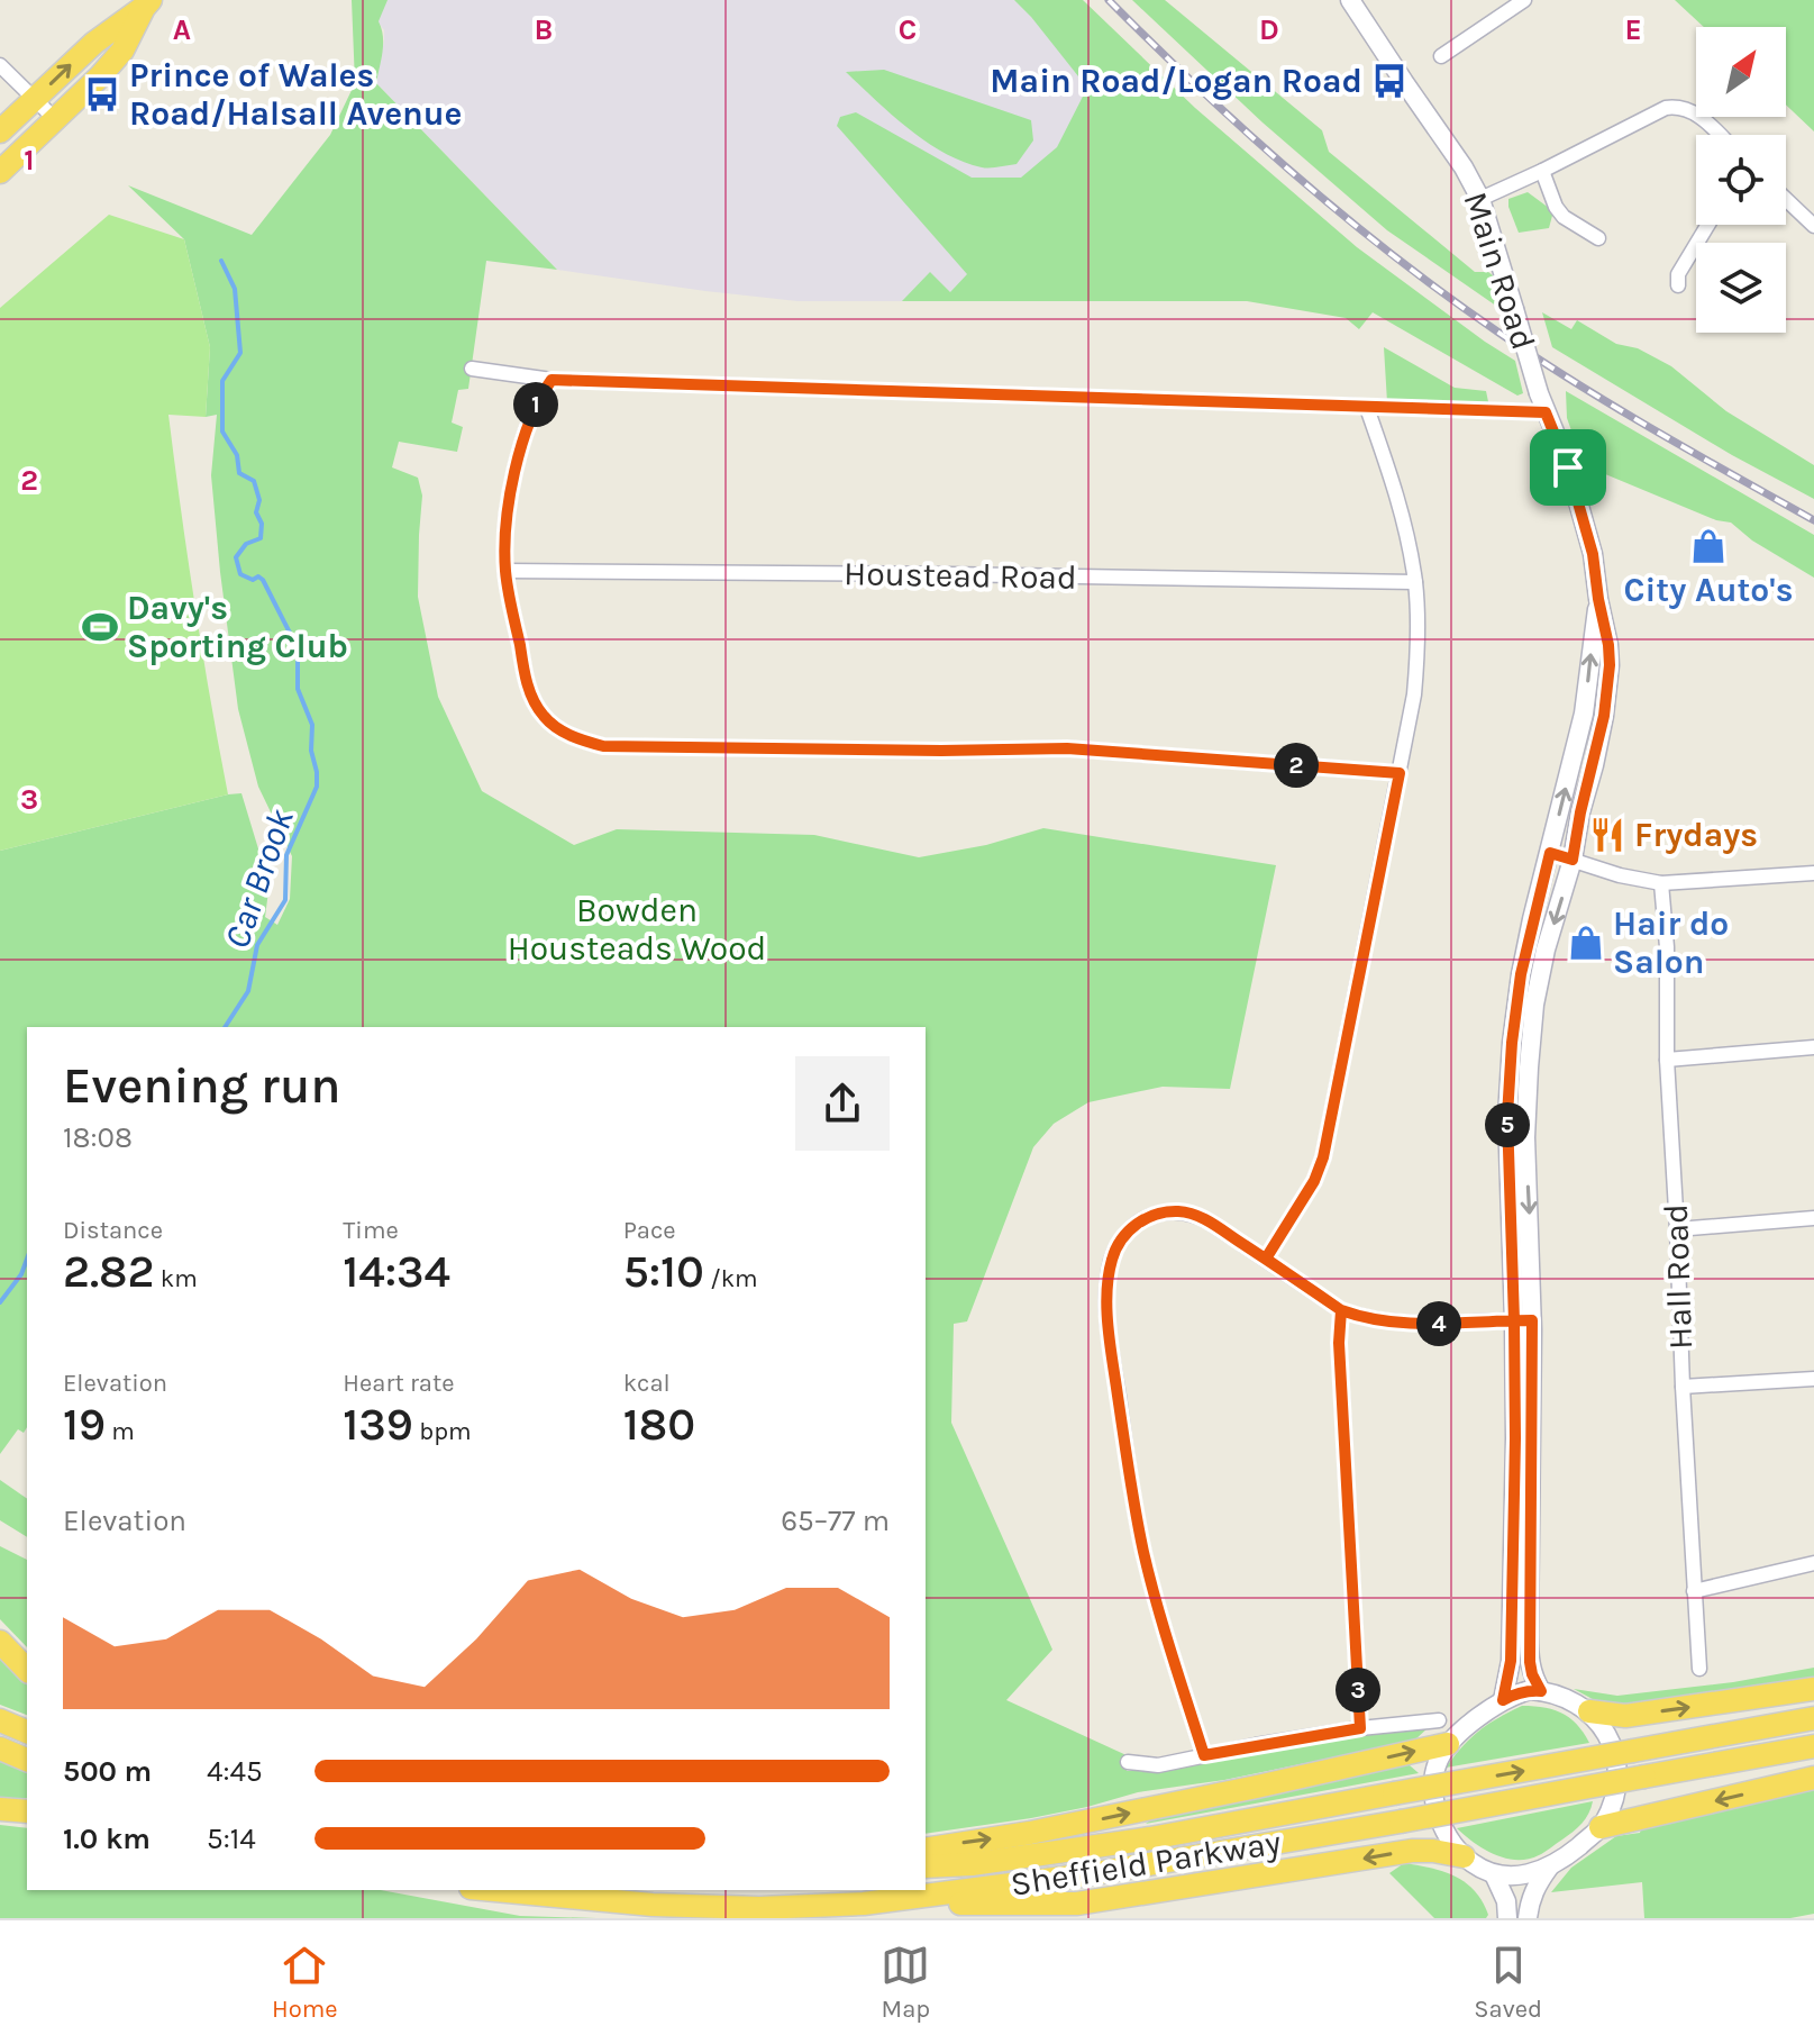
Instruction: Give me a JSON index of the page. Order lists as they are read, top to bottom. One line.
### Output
{"streets":{"highway":["Sheffield Parkway"],"main road":["Main Road"],"street":["Houstead Road","Hall Road"]},"water":["Car Brook"],"parks":["Bowden Housteads Wood"],"places":{"bus stop":["Main Road/Logan Road","Prince of Wales Road/Halsall Avenue"],"shop":["City Auto's","Hair do Salon"],"sports":["Davy's Sporting Club"],"restaurant":["Frydays"]},"north":"top right","page":{"pins":["1","2","5","4","3"],"heading":["Evening run","18:08"],"stats":[["Distance","2.82 km"],["Time","14:34"],["Pace","5:10 /km"],["Elevation","19 m"],["Heart rate","139 bpm"],["kcal","180"]],"chart":["Elevation","65–77 m"],"list":[{"name":"500 m","note":"4:45"},{"name":"1.0 km","note":"5:14"}],"tabs":["Home","Map","Saved"]},"grid":{"columns":["A","B","C","D","E"],"rows":["1","2","3"]}}
